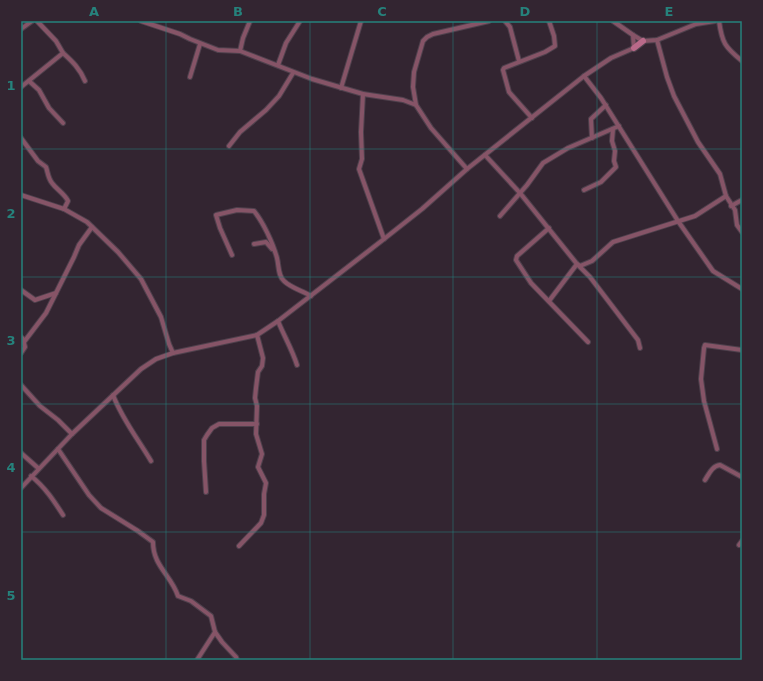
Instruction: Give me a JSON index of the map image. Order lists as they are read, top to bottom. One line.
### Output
{"grid":{"columns":["A","B","C","D","E"],"rows":["1","2","3","4","5"]}}
